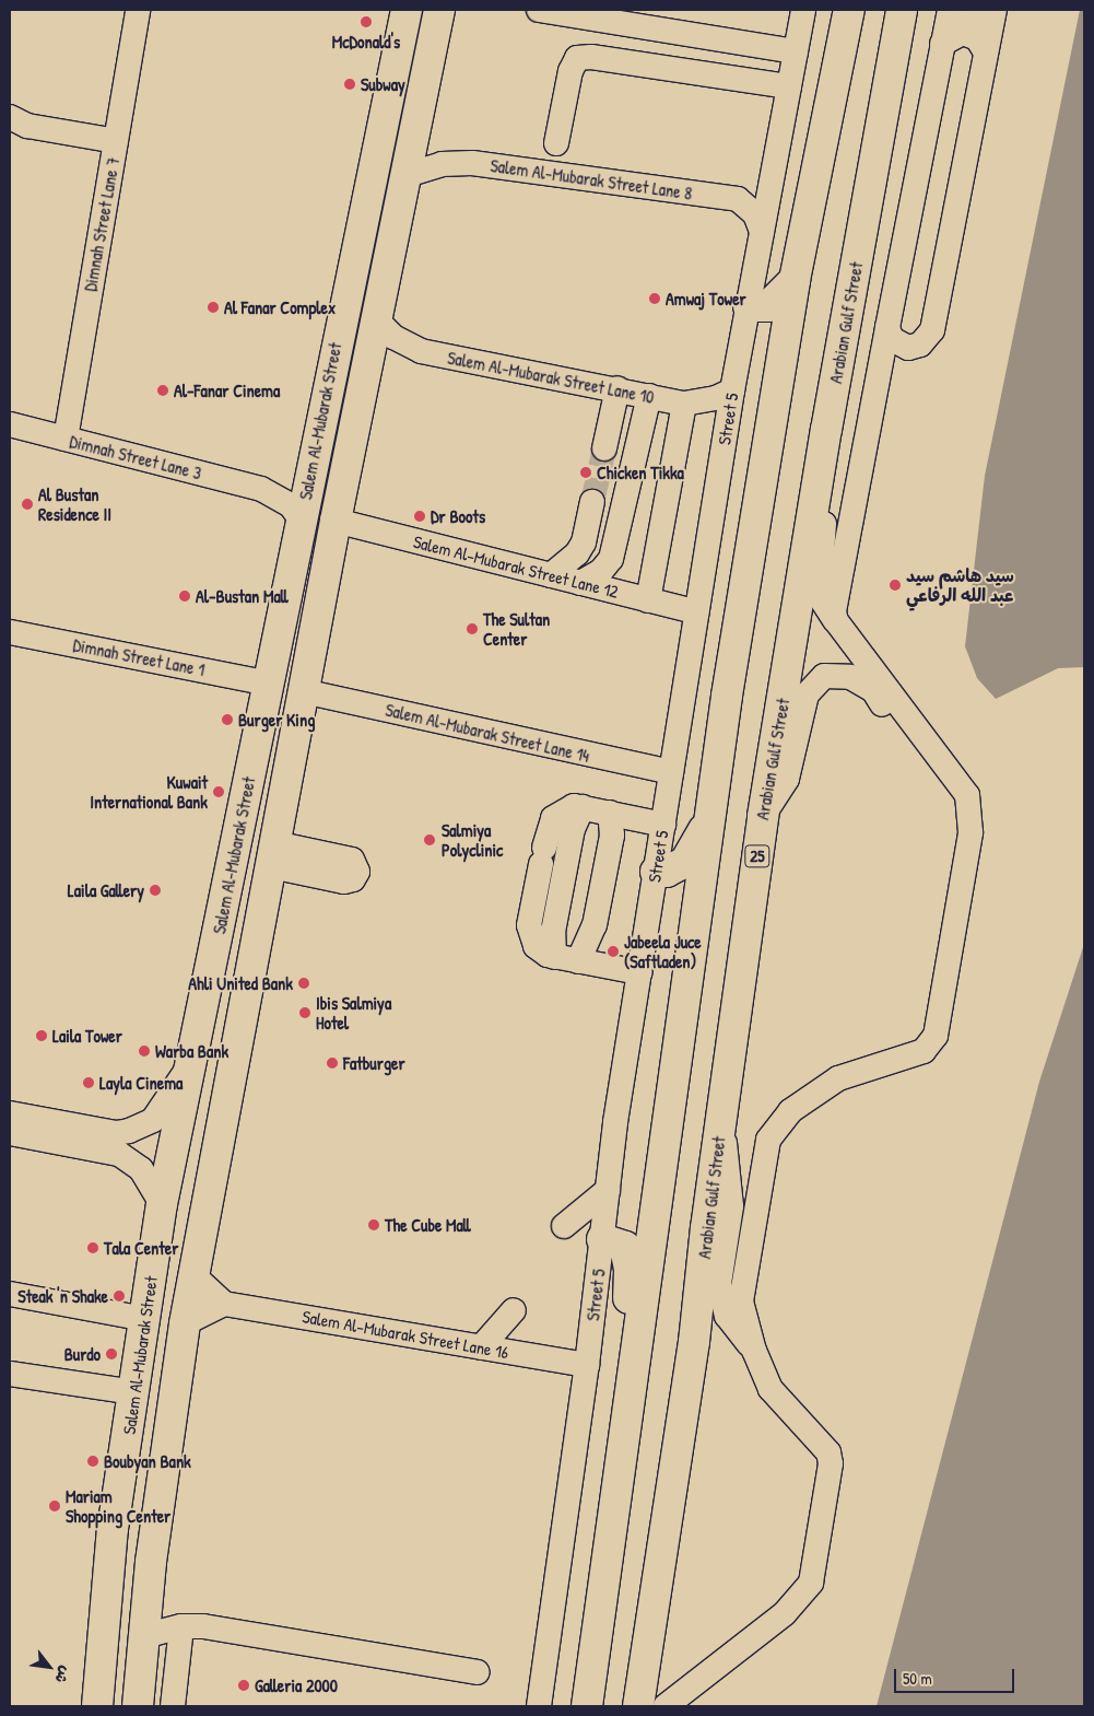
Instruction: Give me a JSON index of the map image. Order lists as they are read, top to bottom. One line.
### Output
{"streets":{"main road":["Arabian Gulf Street","Salem Al-Mubarak Street","25"],"street":["Salem Al-Mubarak Street Lane 8","Dimnah Street Lane 7","Salem Al-Mubarak Street Lane 10","Street 5","Dimnah Street Lane 3","Salem Al-Mubarak Street Lane 12","Dimnah Street Lane 1","Salem Al-Mubarak Street Lane 14","Salem Al-Mubarak Street Lane 16"]},"crossings":[["Salem Al-Mubarak Street Lane 8","Street 5"],["Salem Al-Mubarak Street Lane 8","Salem Al-Mubarak Street"],["Dimnah Street Lane 7","Dimnah Street Lane 3"],["Salem Al-Mubarak Street Lane 10","Street 5"],["Salem Al-Mubarak Street Lane 10","Salem Al-Mubarak Street"],["Street 5","Salem Al-Mubarak Street Lane 12"],["Street 5","Salem Al-Mubarak Street Lane 14"],["Street 5","Salem Al-Mubarak Street Lane 16"],["Salem Al-Mubarak Street","Dimnah Street Lane 3"],["Salem Al-Mubarak Street","Salem Al-Mubarak Street Lane 12"],["Salem Al-Mubarak Street","Dimnah Street Lane 1"],["Salem Al-Mubarak Street","Salem Al-Mubarak Street Lane 14"]],"places":["McDonald's","Subway","Amwaj Tower","Al Fanar Complex","Al-Fanar Cinema","Chicken Tikka","Al Bustan Residence II","Dr Boots","سيد هاشم سيد عبد الله الرفاعي","Al-Bustan Mall","The Sultan Center","Burger King","Kuwait International Bank","Salmiya Polyclinic","Laila Gallery","Jabeela Juce (Saftladen)","Ahli United Bank","Ibis Salmiya Hotel","Laila Tower","Warba Bank","Fatburger","Layla Cinema","The Cube Mall","Tala Center","Steak 'n Shake","Burdo","Boubyan Bank","Mariam Shopping Center","Galleria 2000"],"scale_bar":"50 m","north":"bottom right"}
